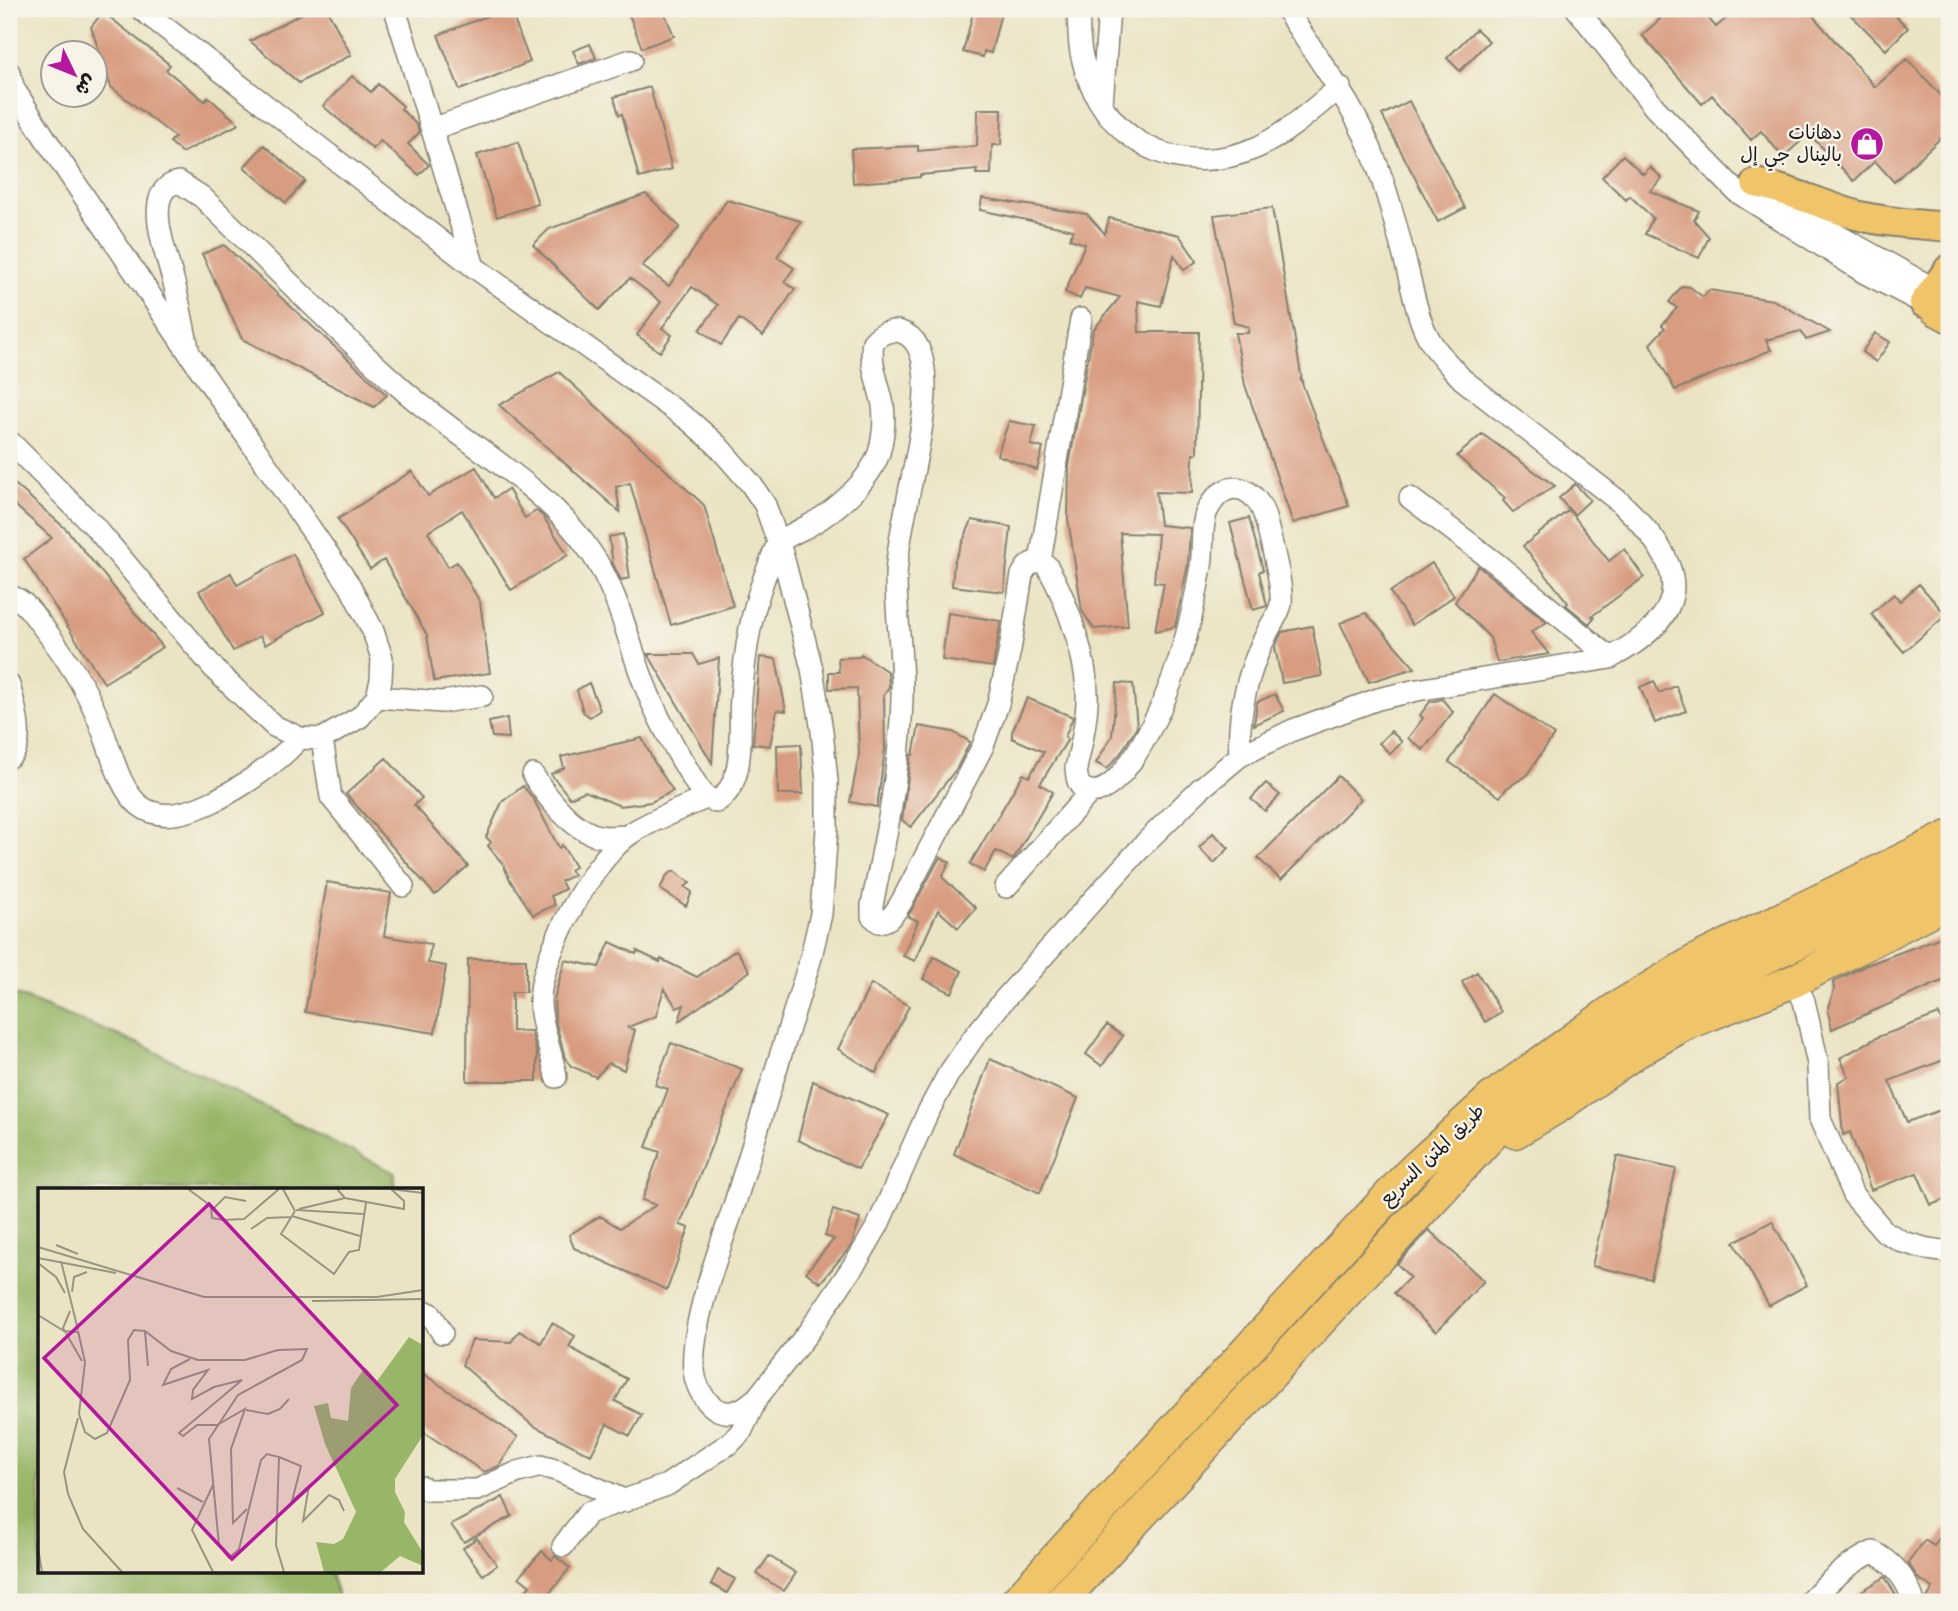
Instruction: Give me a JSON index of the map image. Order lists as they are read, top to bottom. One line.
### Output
{"streets":{"highway":["طريق المتن السريع"]},"places":{"shop":["دهانات بالينال جي إل"]},"north":"bottom right"}
